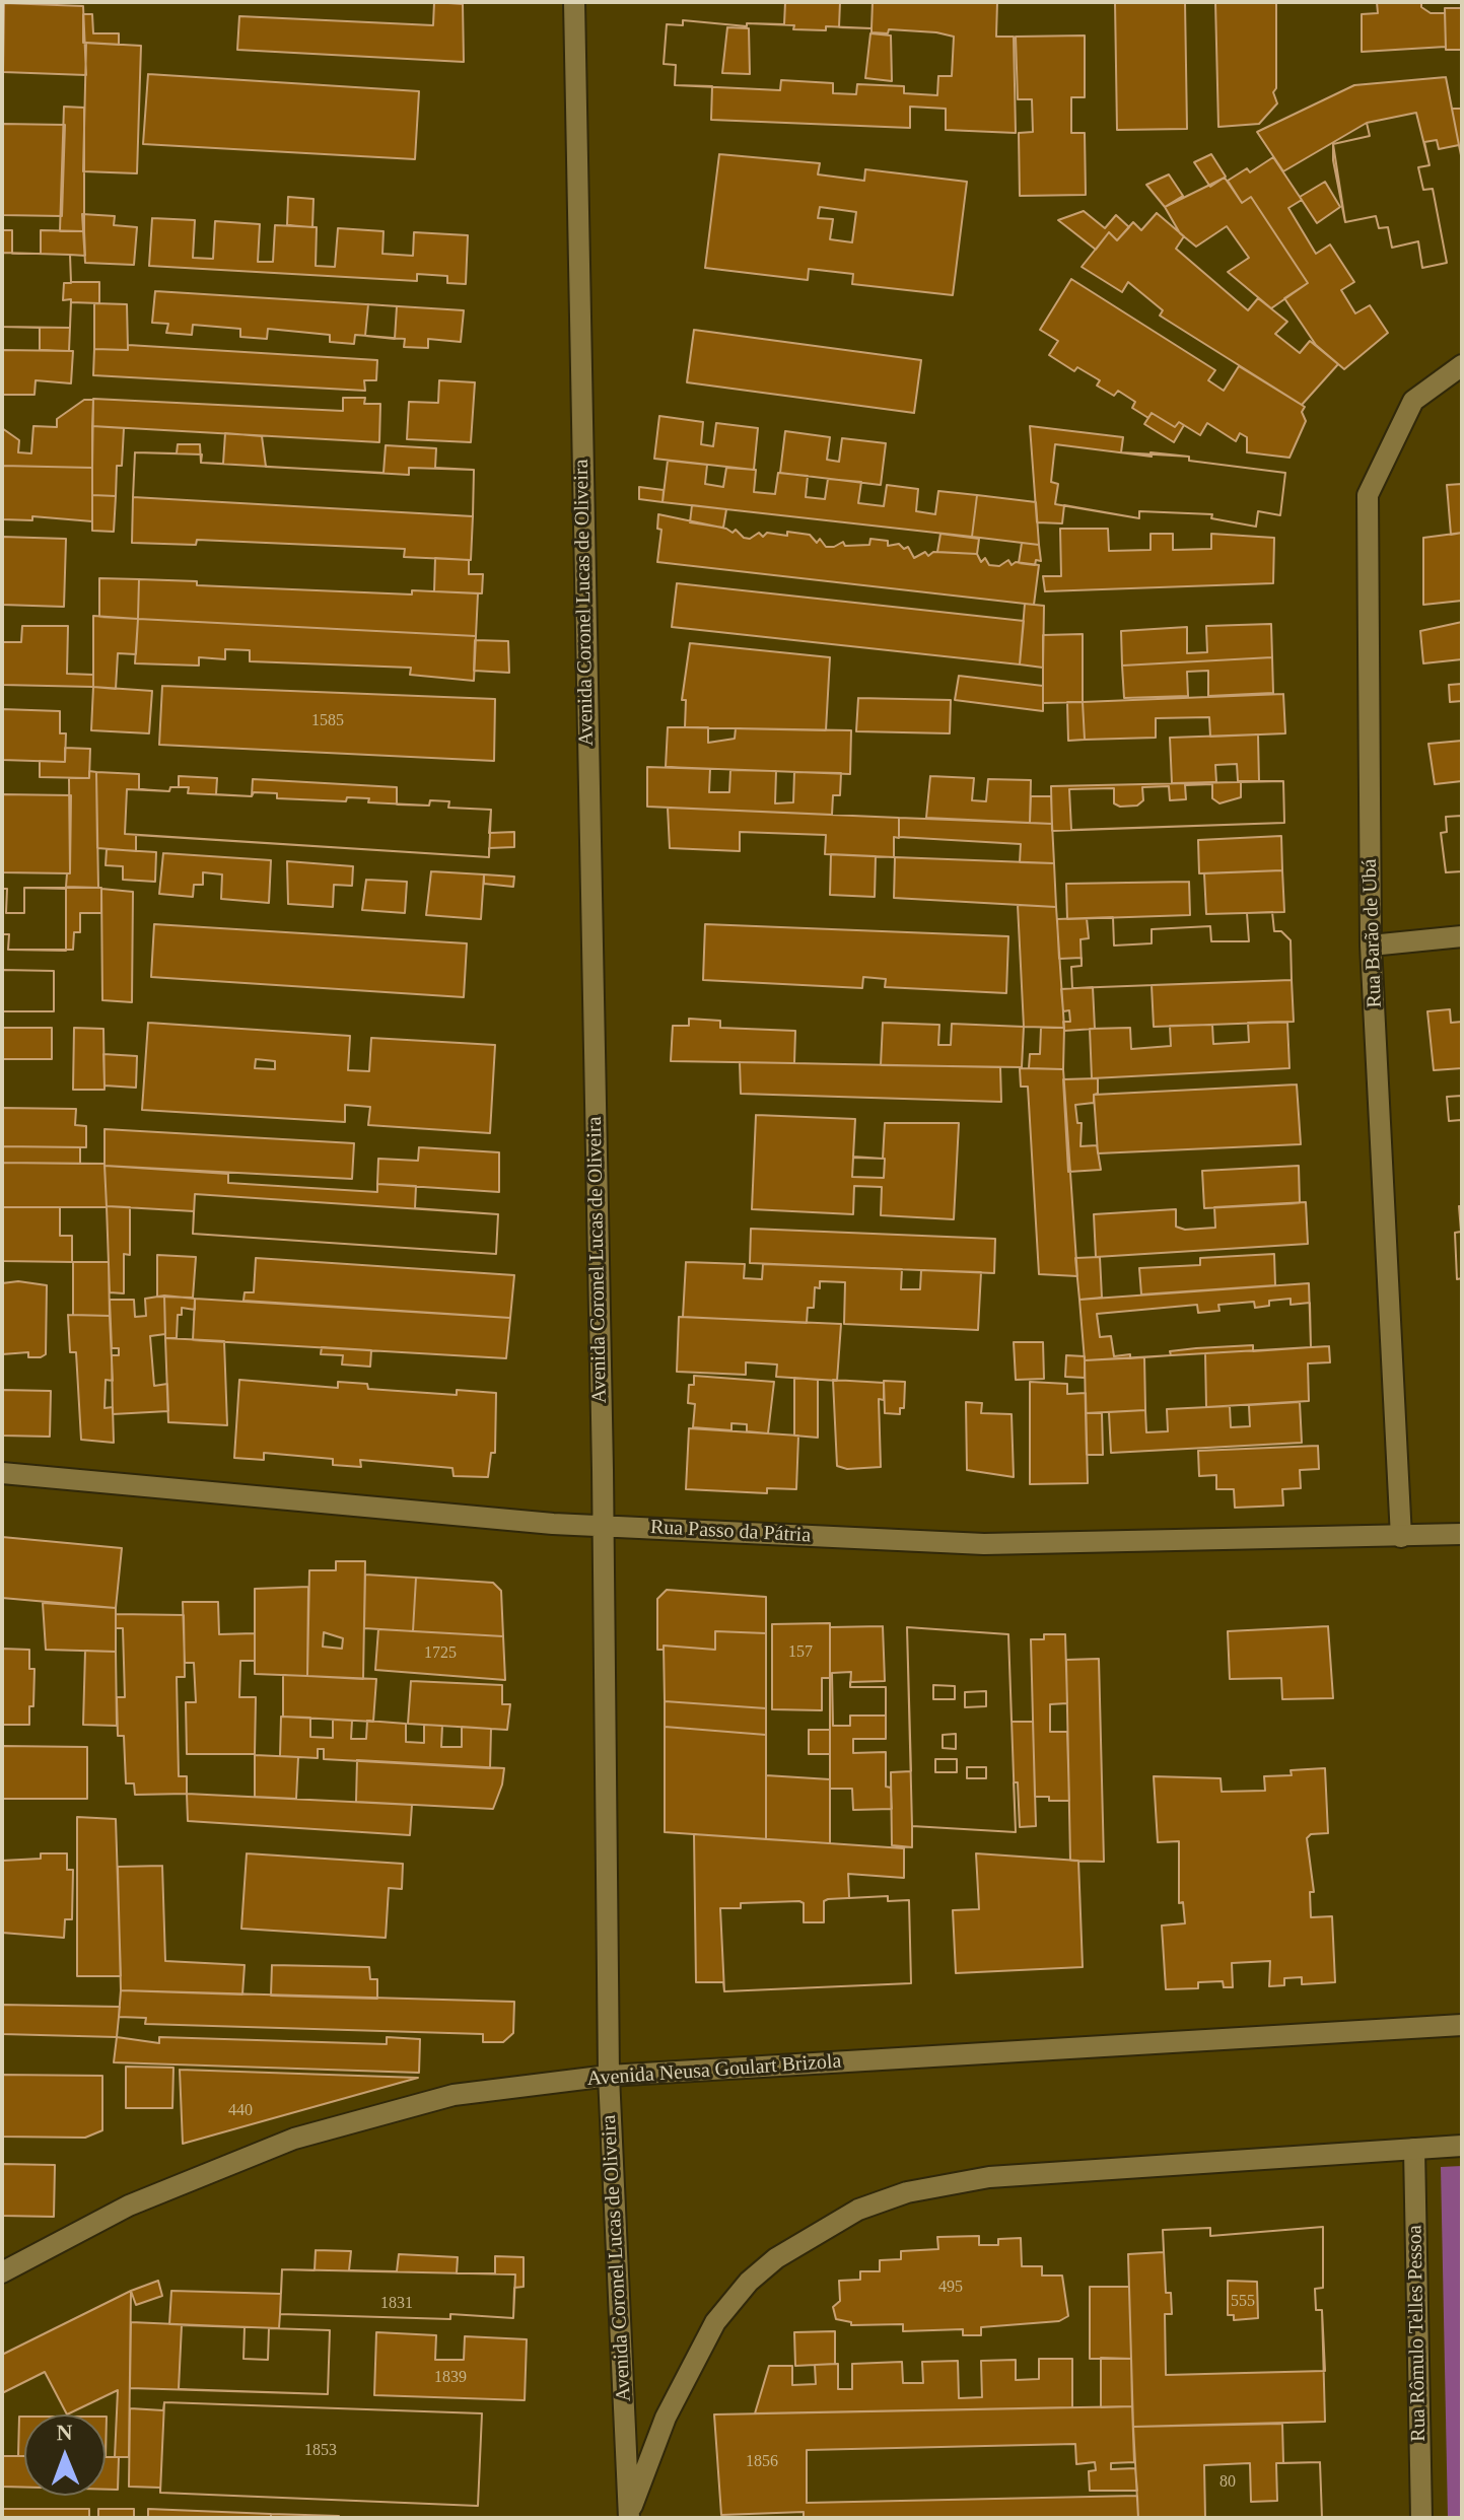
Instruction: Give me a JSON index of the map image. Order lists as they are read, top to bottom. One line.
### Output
{"streets":{"street":["Avenida Coronel Lucas de Oliveira","Rua Barão de Ubá","Rua Passo da Pátria","Avenida Neusa Goulart Brizola","Rua Rômulo Telles Pessoa"]},"crossings":[["Avenida Coronel Lucas de Oliveira","Rua Passo da Pátria"],["Avenida Coronel Lucas de Oliveira","Avenida Neusa Goulart Brizola"],["Rua Barão de Ubá","Rua Passo da Pátria"]],"house_numbers":["1585","157","1725","440","495","555","1831","1839","1853","1856","80"],"north":"top"}
